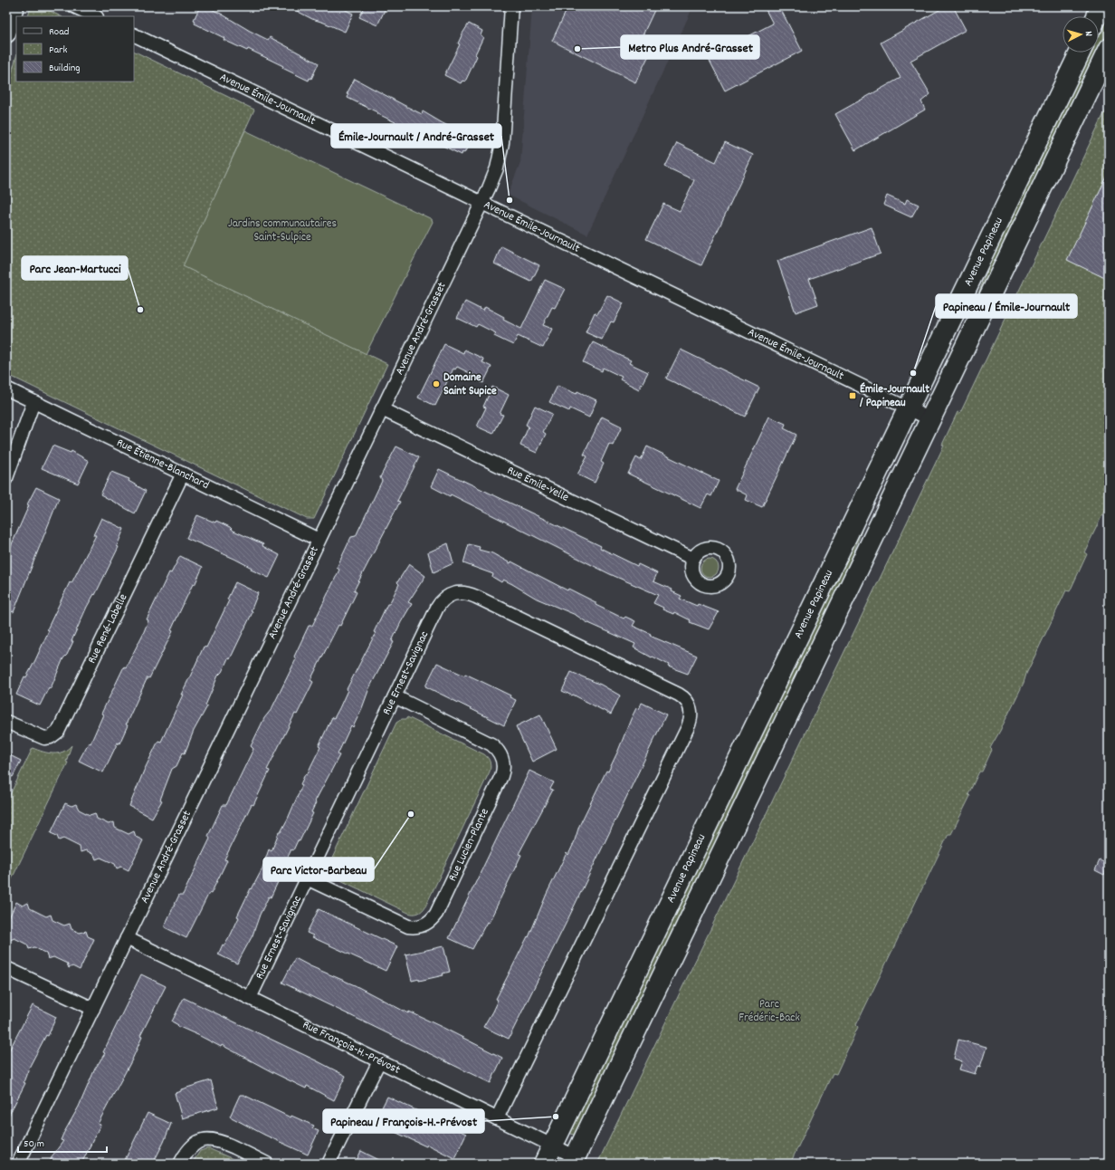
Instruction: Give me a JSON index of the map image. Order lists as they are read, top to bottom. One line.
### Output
{"streets":{"main road":["Avenue Papineau"],"street":["Avenue Émile-Journault","Avenue André-Grasset","Rue Étienne-Blanchard","Rue Émile-Yelle","Rue René-Labelle","Rue Ernest-Savignac","Rue Lucien-Plante","Rue François-H.-Prévost"]},"crossings":[["Avenue Émile-Journault","Avenue Papineau"],["Avenue Émile-Journault","Avenue André-Grasset"],["Avenue Papineau","Rue François-H.-Prévost"],["Avenue André-Grasset","Rue Étienne-Blanchard"],["Avenue André-Grasset","Rue Émile-Yelle"],["Avenue André-Grasset","Rue François-H.-Prévost"],["Rue Étienne-Blanchard","Rue René-Labelle"],["Rue Ernest-Savignac","Rue Lucien-Plante"],["Rue Ernest-Savignac","Rue François-H.-Prévost"]],"parks":["Jardins communautaires Saint-Sulpice","Parc Frédéric-Back"],"places":{"other":["Metro Plus André-Grasset","Émile-Journault / André-Grasset","Parc Jean-Martucci","Papineau / Émile-Journault","Domaine Saint Supice","Parc Victor-Barbeau","Papineau / François-H.-Prévost"],"transit":["Émile-Journault / Papineau"]},"legend":["Road","Park","Building"],"scale_bar":"50 m","north":"right"}
